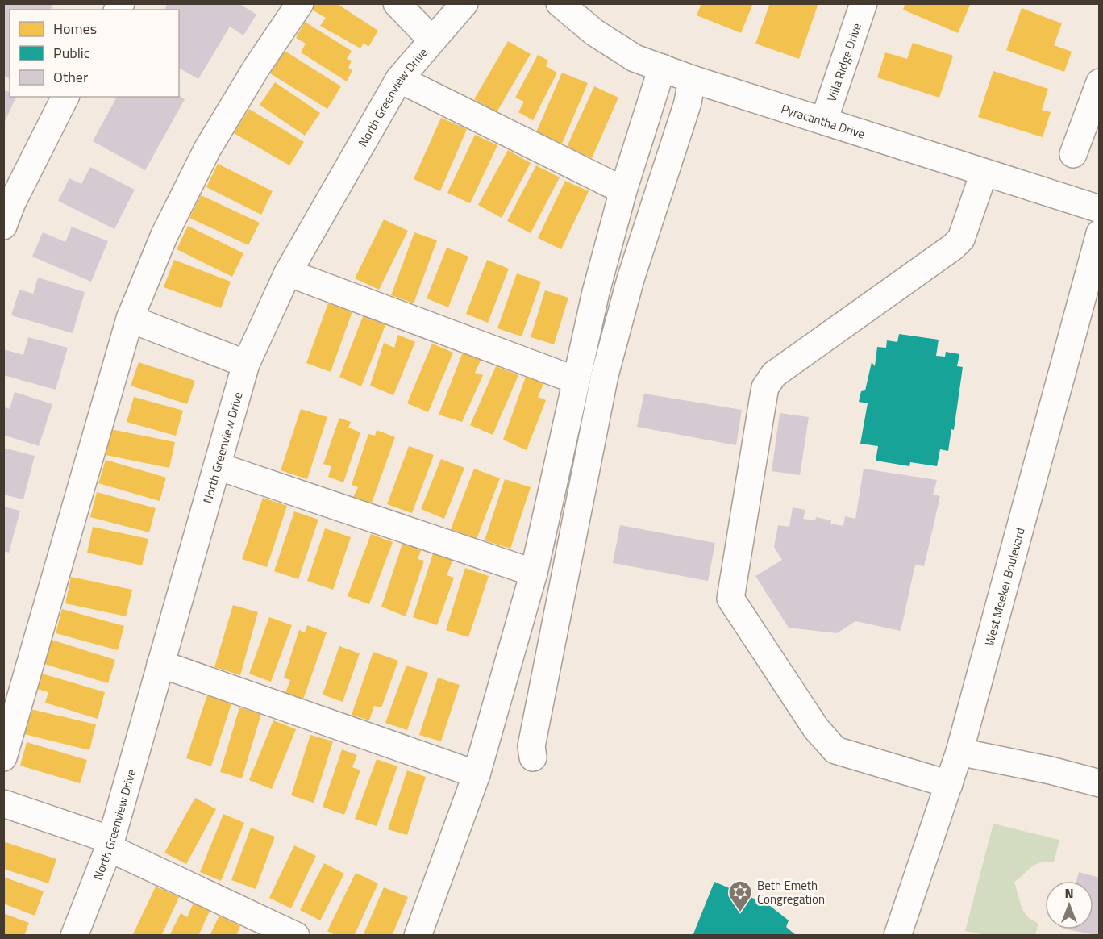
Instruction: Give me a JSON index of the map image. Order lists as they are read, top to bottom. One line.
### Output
{"streets":{"street":["Villa Ridge Drive","North Greenview Drive","Pyracantha Drive","West Meeker Boulevard"]},"crossings":[["Villa Ridge Drive","Pyracantha Drive"]],"places":{"synagogue":["Beth Emeth Congregation"]},"legend":["Homes","Public","Other"],"north":"top"}
